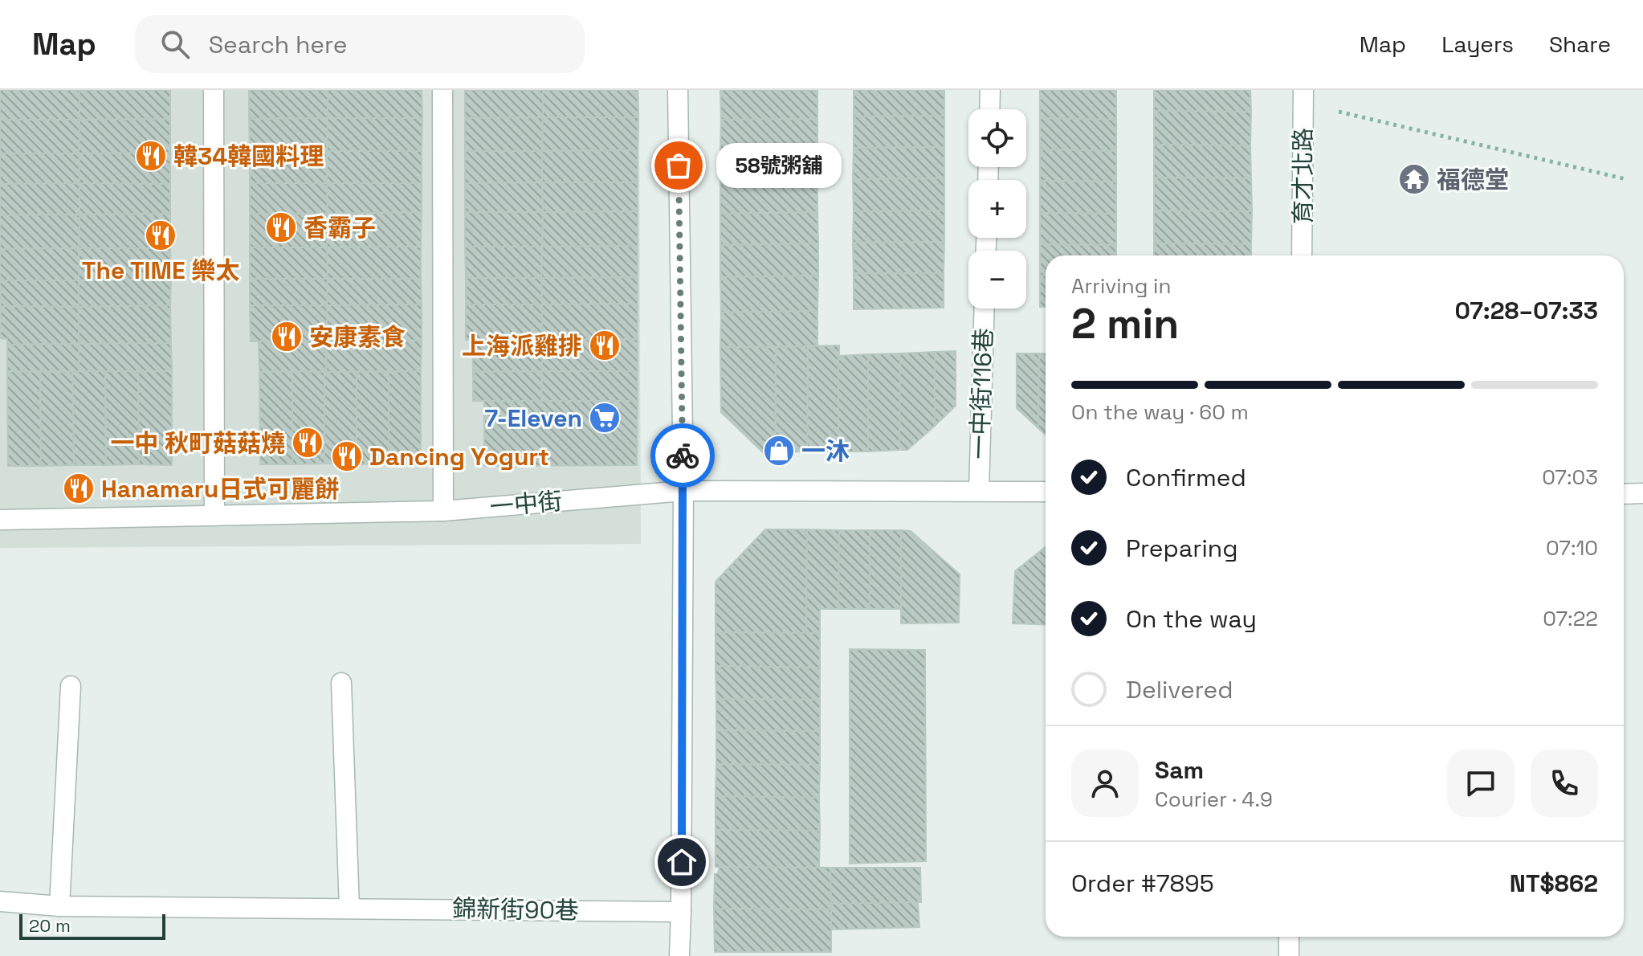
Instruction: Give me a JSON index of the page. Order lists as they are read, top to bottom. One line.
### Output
{"streets":{"street":["育才北路","一中街116巷","一中街","錦新街90巷"]},"crossings":[["一中街116巷","一中街"]],"places":{"restaurant":["韓34韓國料理","香霸子","The TIME 樂太","安康素食","上海派雞排","一中 秋町菇菇燒","Dancing Yogurt","Hanamaru日式可麗餅"],"other":["58號粥舖"],"temple":["福德堂"],"supermarket":["7-Eleven"],"shop":["一沐"]},"scale_bar":"20 m","page":{"header":"Map","search":"Search here","nav":["Map","Layers","Share"],"map_buttons":["+","−"],"bubble":"58號粥舖","heading":["2 min","Arriving in","07:28–07:33"],"panel":["Sam","Courier · 4.9","Order #7895","NT$862"],"bar":"On the way · 60 m","list":[["Confirmed","07:03"],["Preparing","07:10"],["On the way","07:22"],"Delivered"],"scale":"20 m"}}
